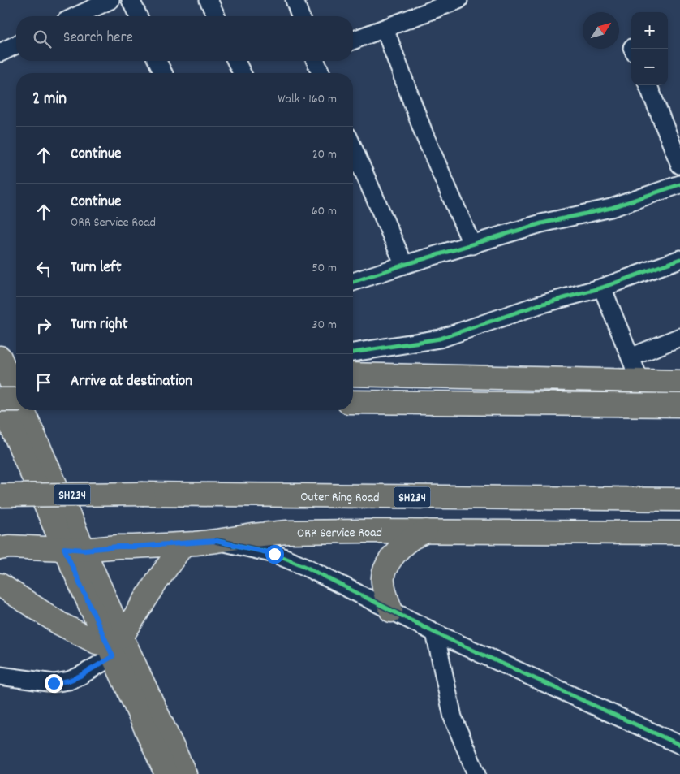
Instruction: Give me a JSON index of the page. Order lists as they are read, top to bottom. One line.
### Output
{"streets":{"main road":["SH234","Outer Ring Road","ORR Service Road"]},"north":"top right","page":{"map_buttons":["+","−"],"search":"Search here","heading":["2 min","Walk · 160 m"],"list":[["Continue","20 m"],["Continue","ORR Service Road","60 m"],["Turn left","50 m"],["Turn right","30 m"],"Arrive at destination"]}}
